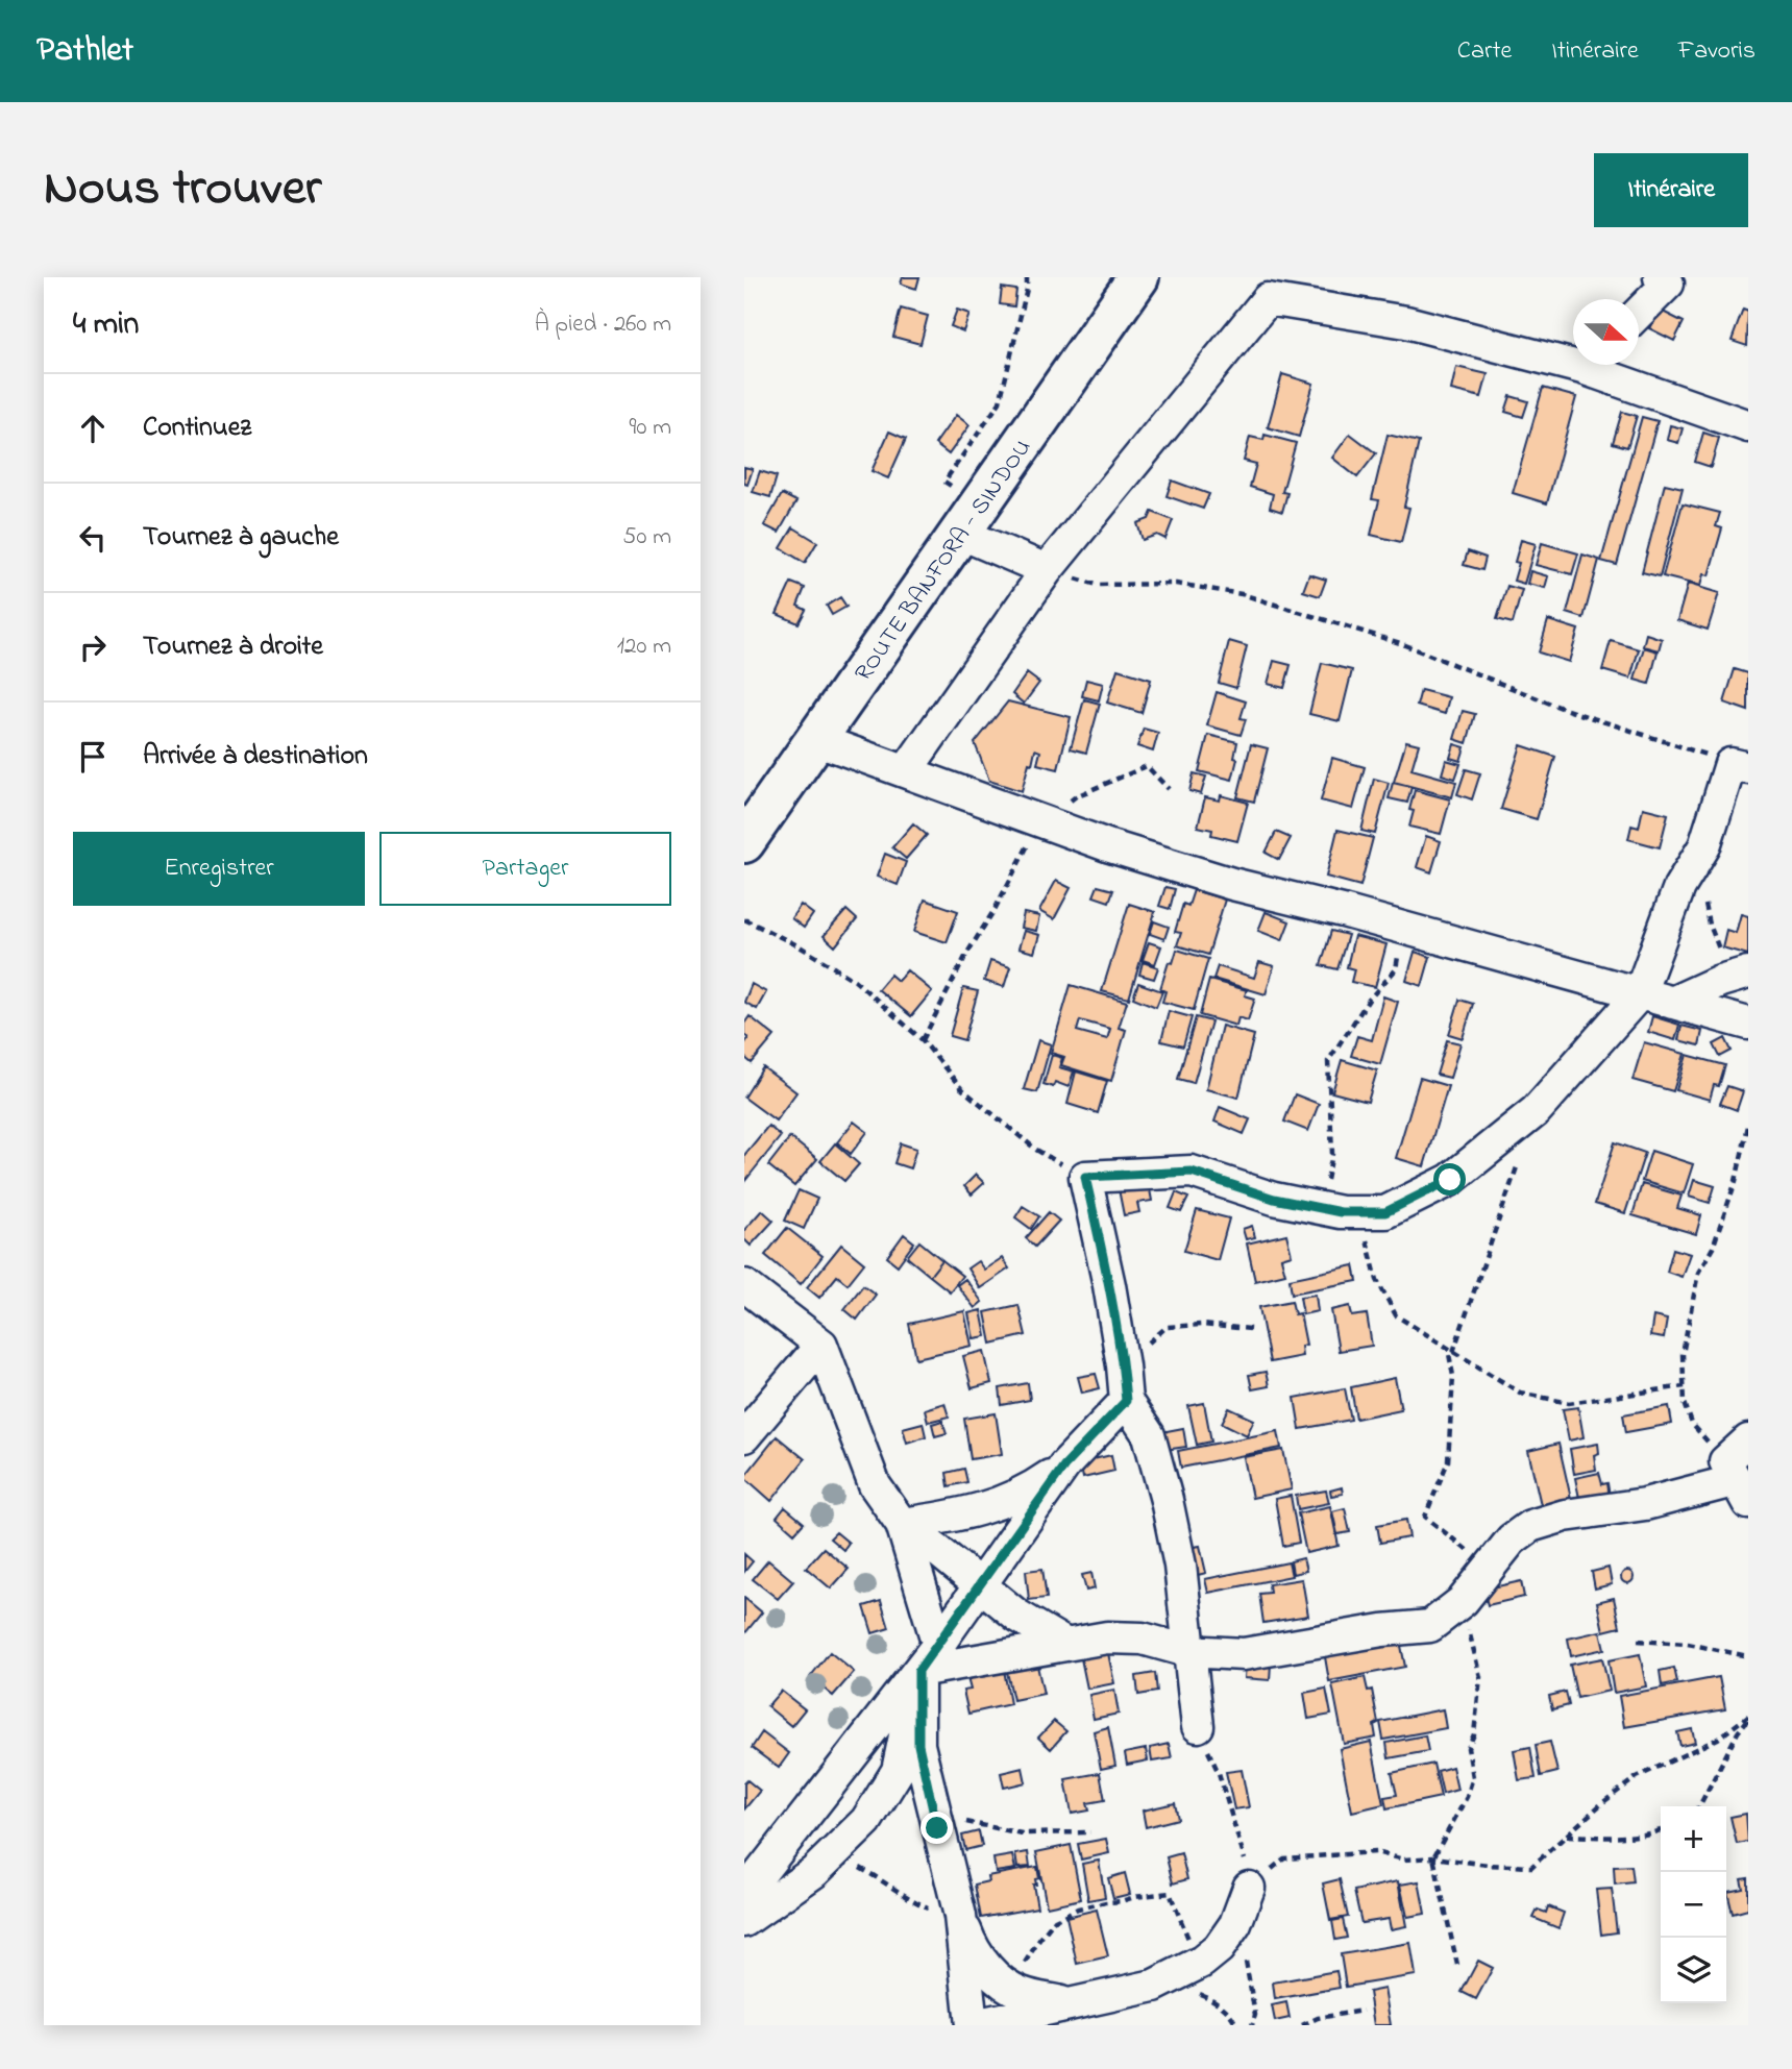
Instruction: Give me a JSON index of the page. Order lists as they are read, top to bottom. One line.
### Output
{"streets":{"main road":["ROUTE BANFORA - SINDOU"]},"north":"right","page":{"header":"Pathlet","nav":["Carte","Itinéraire","Favoris"],"title":"Nous trouver","buttons":["Itinéraire",["Enregistrer","Partager"]],"heading":["4 min","À pied · 260 m"],"list":[["Continuez","90 m"],["Tournez à gauche","50 m"],["Tournez à droite","120 m"],"Arrivée à destination"],"map_buttons":["+","−"]}}
